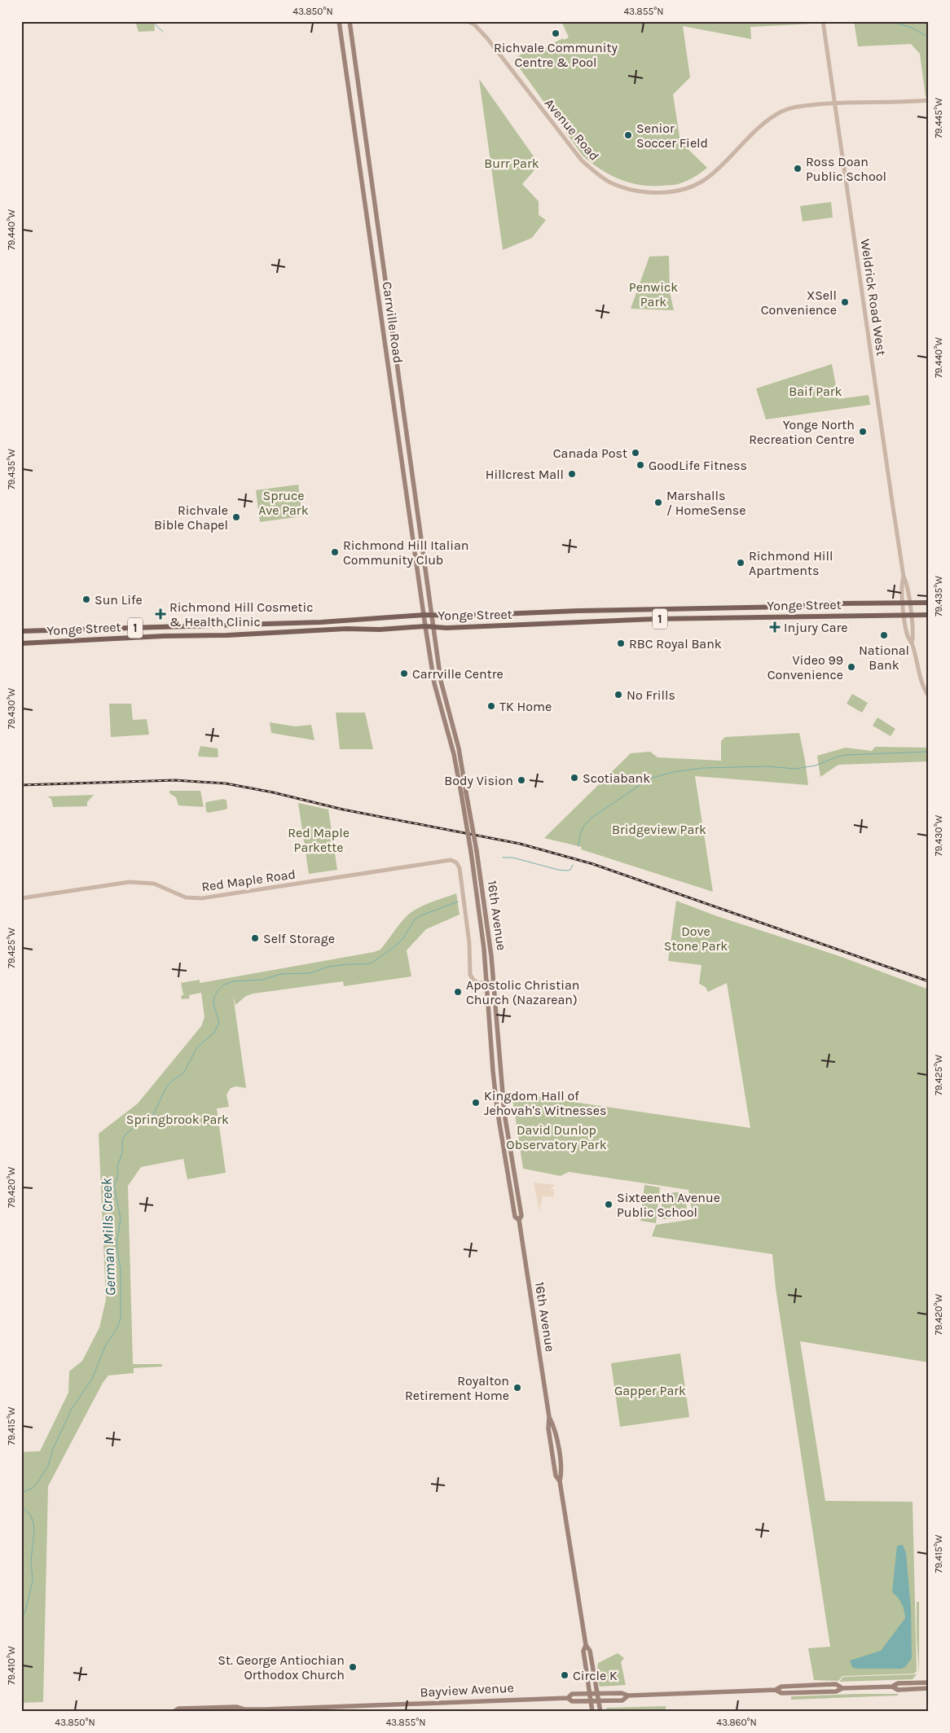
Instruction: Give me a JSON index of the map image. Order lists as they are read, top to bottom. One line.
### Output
{"streets":{"main road":["Carrville Road","Yonge Street","1","16th Avenue","Bayview Avenue"],"street":["Avenue Road","Weldrick Road West","Red Maple Road"]},"crossings":[["Avenue Road","Weldrick Road West"],["Weldrick Road West","Yonge Street"],["Carrville Road","Yonge Street"],["Carrville Road","16th Avenue"],["Yonge Street","16th Avenue"],["Red Maple Road","16th Avenue"],["16th Avenue","Bayview Avenue"]],"water":["German Mills Creek"],"parks":["Burr Park","Penwick Park","Baif Park","Spruce Ave Park","Bridgeview Park","Red Maple Parkette","Dove Stone Park","Springbrook Park","David Dunlop Observatory Park","Gapper Park"],"places":{"other":["Richvale Community Centre & Pool","Senior Soccer Field","Ross Doan Public School","XSell Convenience","Yonge North Recreation Centre","Canada Post","GoodLife Fitness","Hillcrest Mall","Marshalls / HomeSense","Richvale Bible Chapel","Richmond Hill Italian Community Club","Richmond Hill Apartments","Sun Life","National Bank","RBC Royal Bank","Video 99 Convenience","Carrville Centre","No Frills","TK Home","Scotiabank","Body Vision","Self Storage","Apostolic Christian Church (Nazarean)","Kingdom Hall of Jehovah's Witnesses","Sixteenth Avenue Public School","Royalton Retirement Home","St. George Antiochian Orthodox Church","Circle K"],"health":["Richmond Hill Cosmetic & Health Clinic","Injury Care"]},"coordinates":["43.850°N","43.855°N","79.445°W","79.440°W","79.435°W","79.430°W","79.425°W","79.420°W","79.415°W","79.410°W","43.860°N"]}
